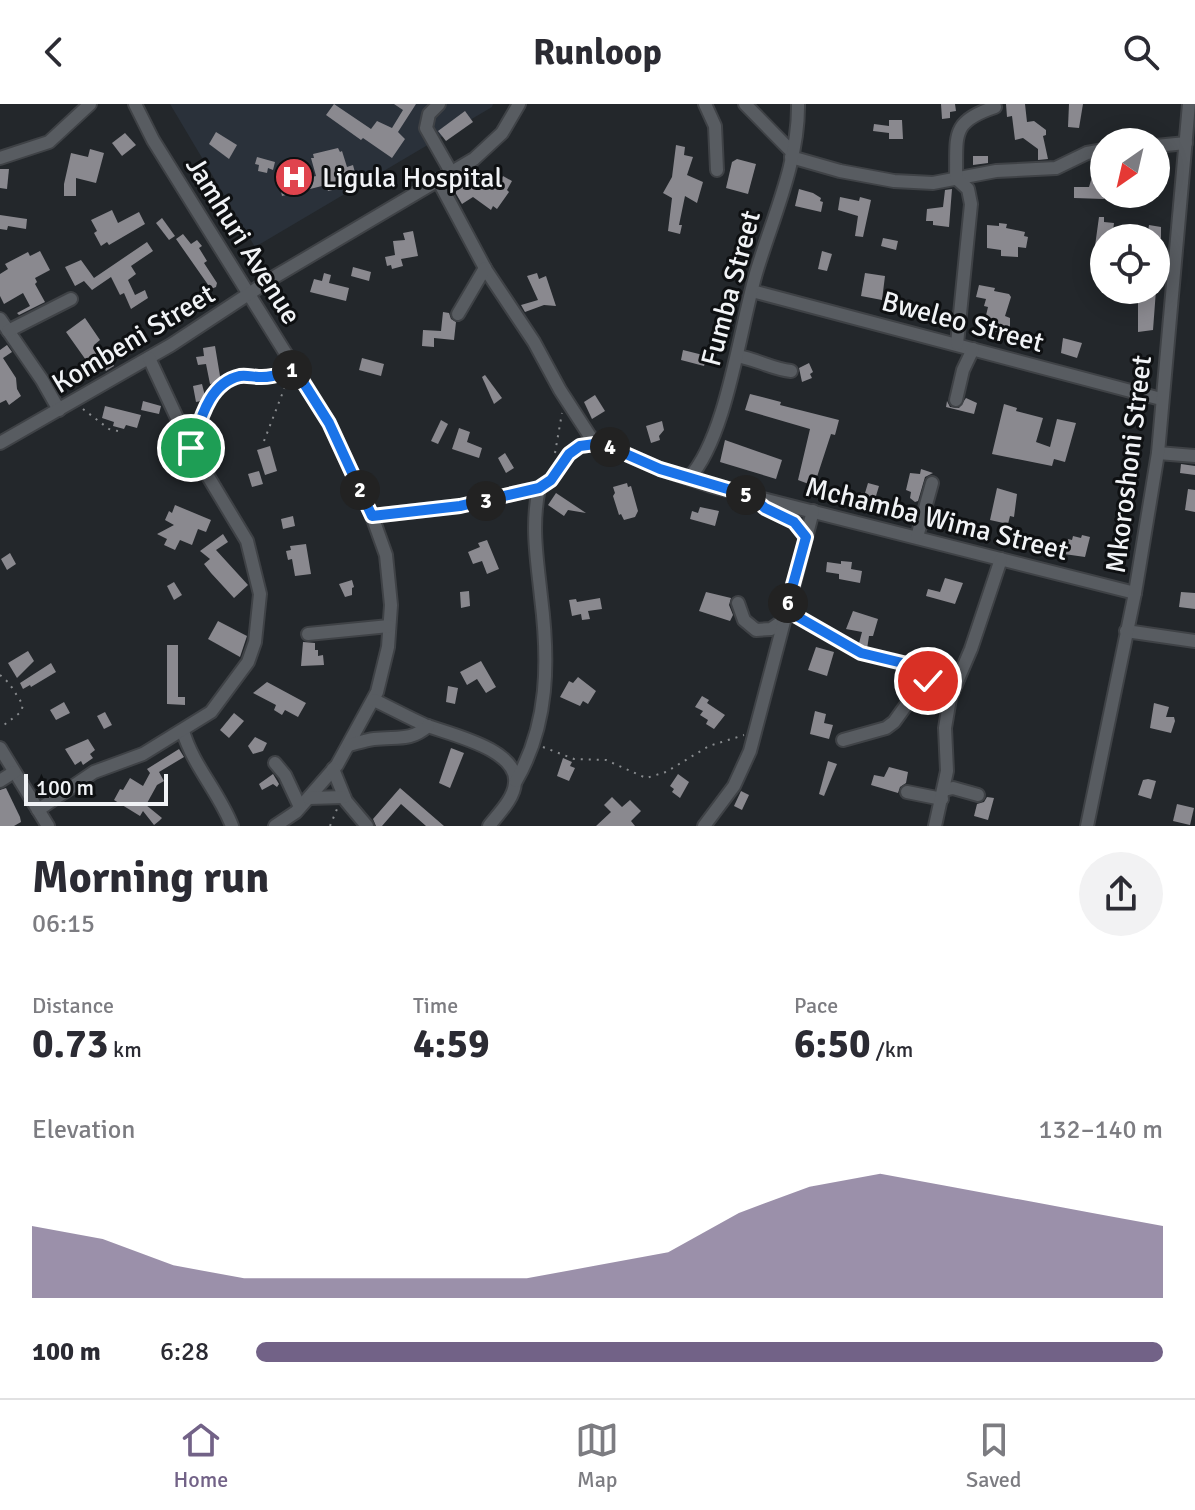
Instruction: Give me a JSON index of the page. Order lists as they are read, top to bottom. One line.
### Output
{"streets":{"street":["Jamhuri Avenue","Fumba Street","Bweleo Street","Kombeni Street","Mkoroshoni Street","Mchamba Wima Street"]},"crossings":[["Jamhuri Avenue","Kombeni Street"],["Fumba Street","Bweleo Street"],["Fumba Street","Mchamba Wima Street"],["Bweleo Street","Mkoroshoni Street"],["Mkoroshoni Street","Mchamba Wima Street"]],"places":{"hospital":["Ligula Hospital"]},"scale_bar":"100 m","north":"bottom left","page":{"header":"Runloop","pins":["1","4","2","5","3","6"],"scale":"100 m","heading":["Morning run","06:15"],"stats":[["Distance","0.73 km"],["Time","4:59"],["Pace","6:50 /km"]],"chart":["Elevation","132–140 m"],"list":[{"name":"100 m","note":"6:28"}],"tabs":["Home","Map","Saved"]}}
